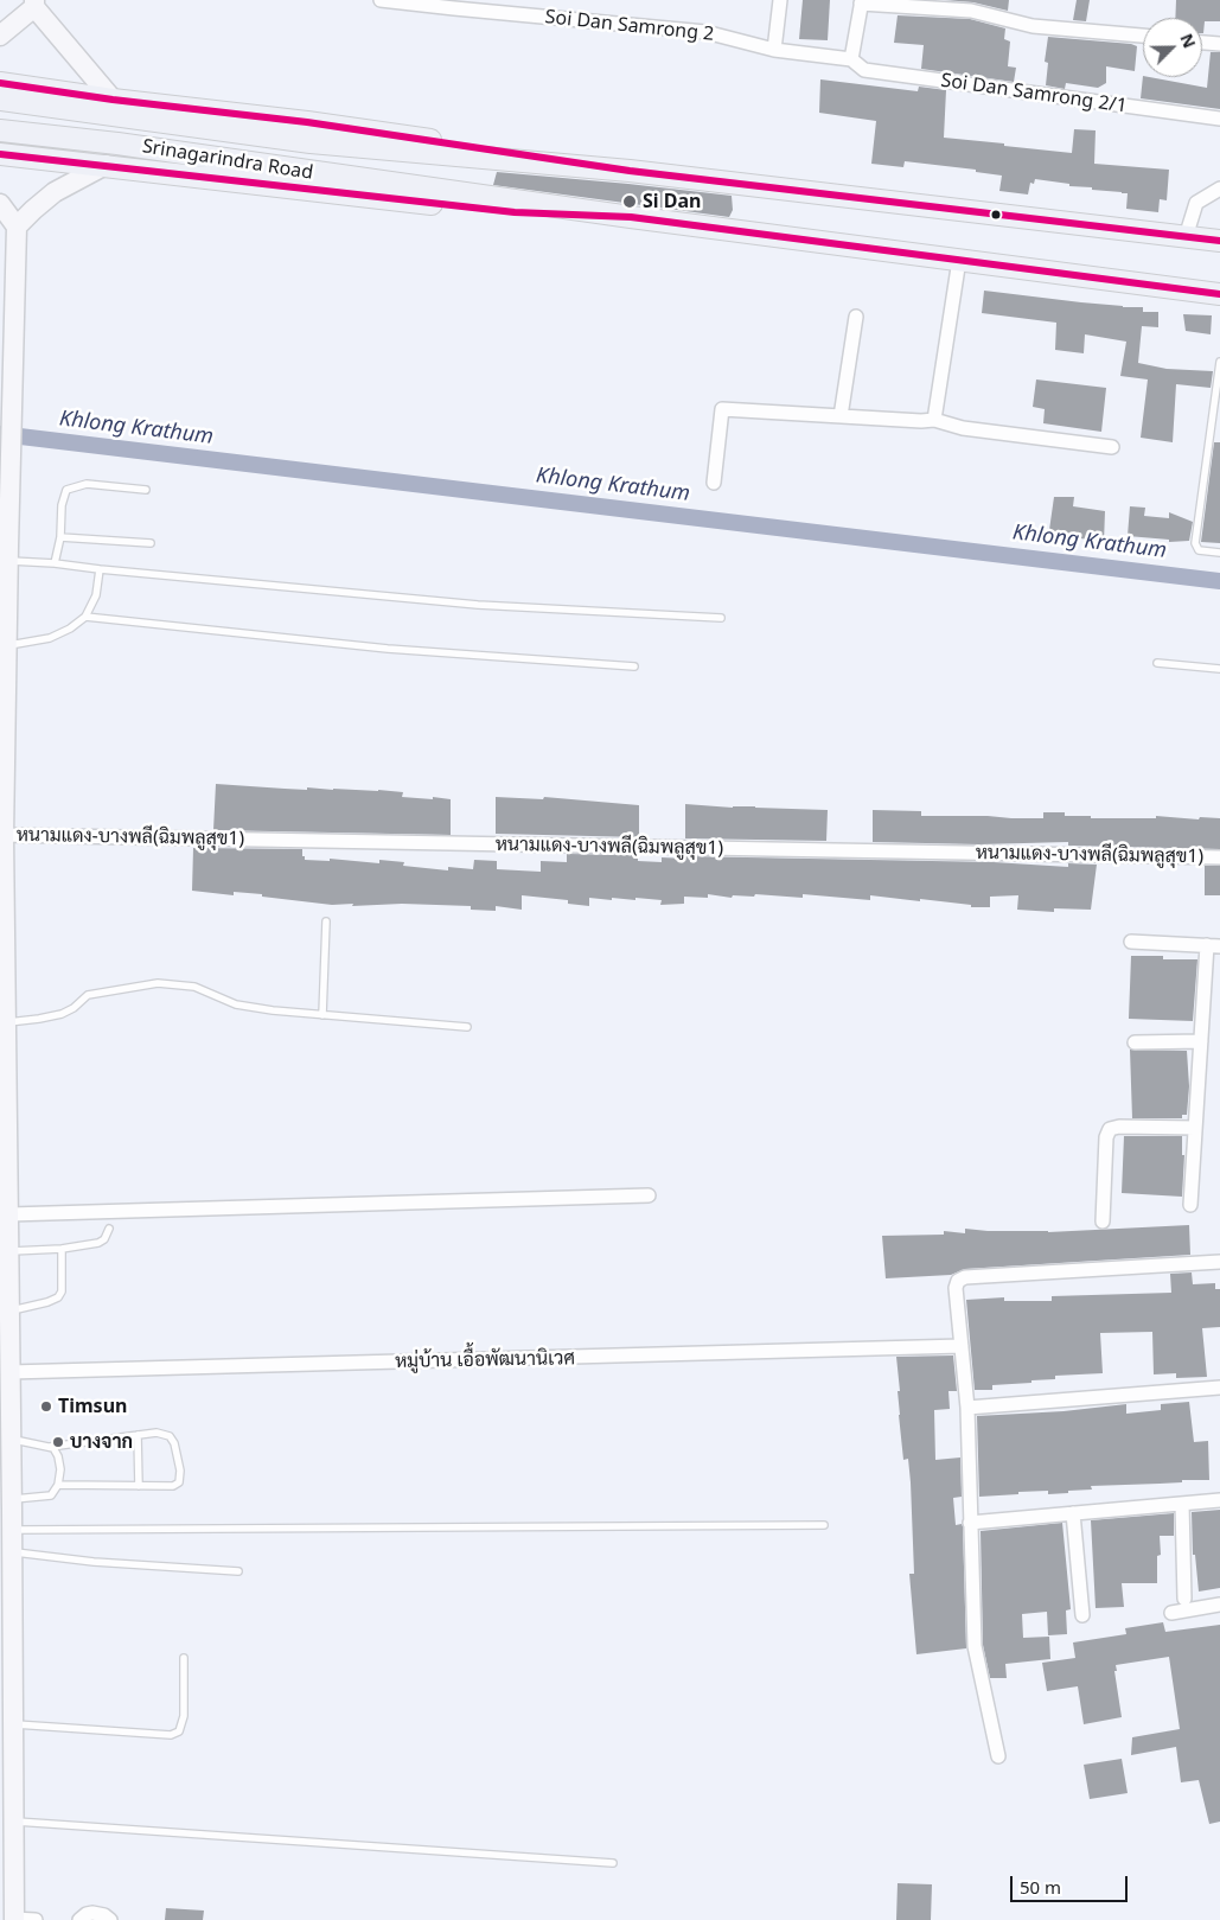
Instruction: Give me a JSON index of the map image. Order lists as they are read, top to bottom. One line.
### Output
{"streets":{"main road":["Srinagarindra Road"],"street":["Soi Dan Samrong 2","Soi Dan Samrong 2/1","หนามแดง-บางพลี(ฉิมพลูสุข1)","หมู่บ้าน เอื้อพัฒนานิเวศ"]},"crossings":[["Soi Dan Samrong 2","Soi Dan Samrong 2/1"]],"water":["Khlong Krathum"],"places":["Si Dan","Timsun","บางจาก"],"scale_bar":"50 m","north":"top right"}
